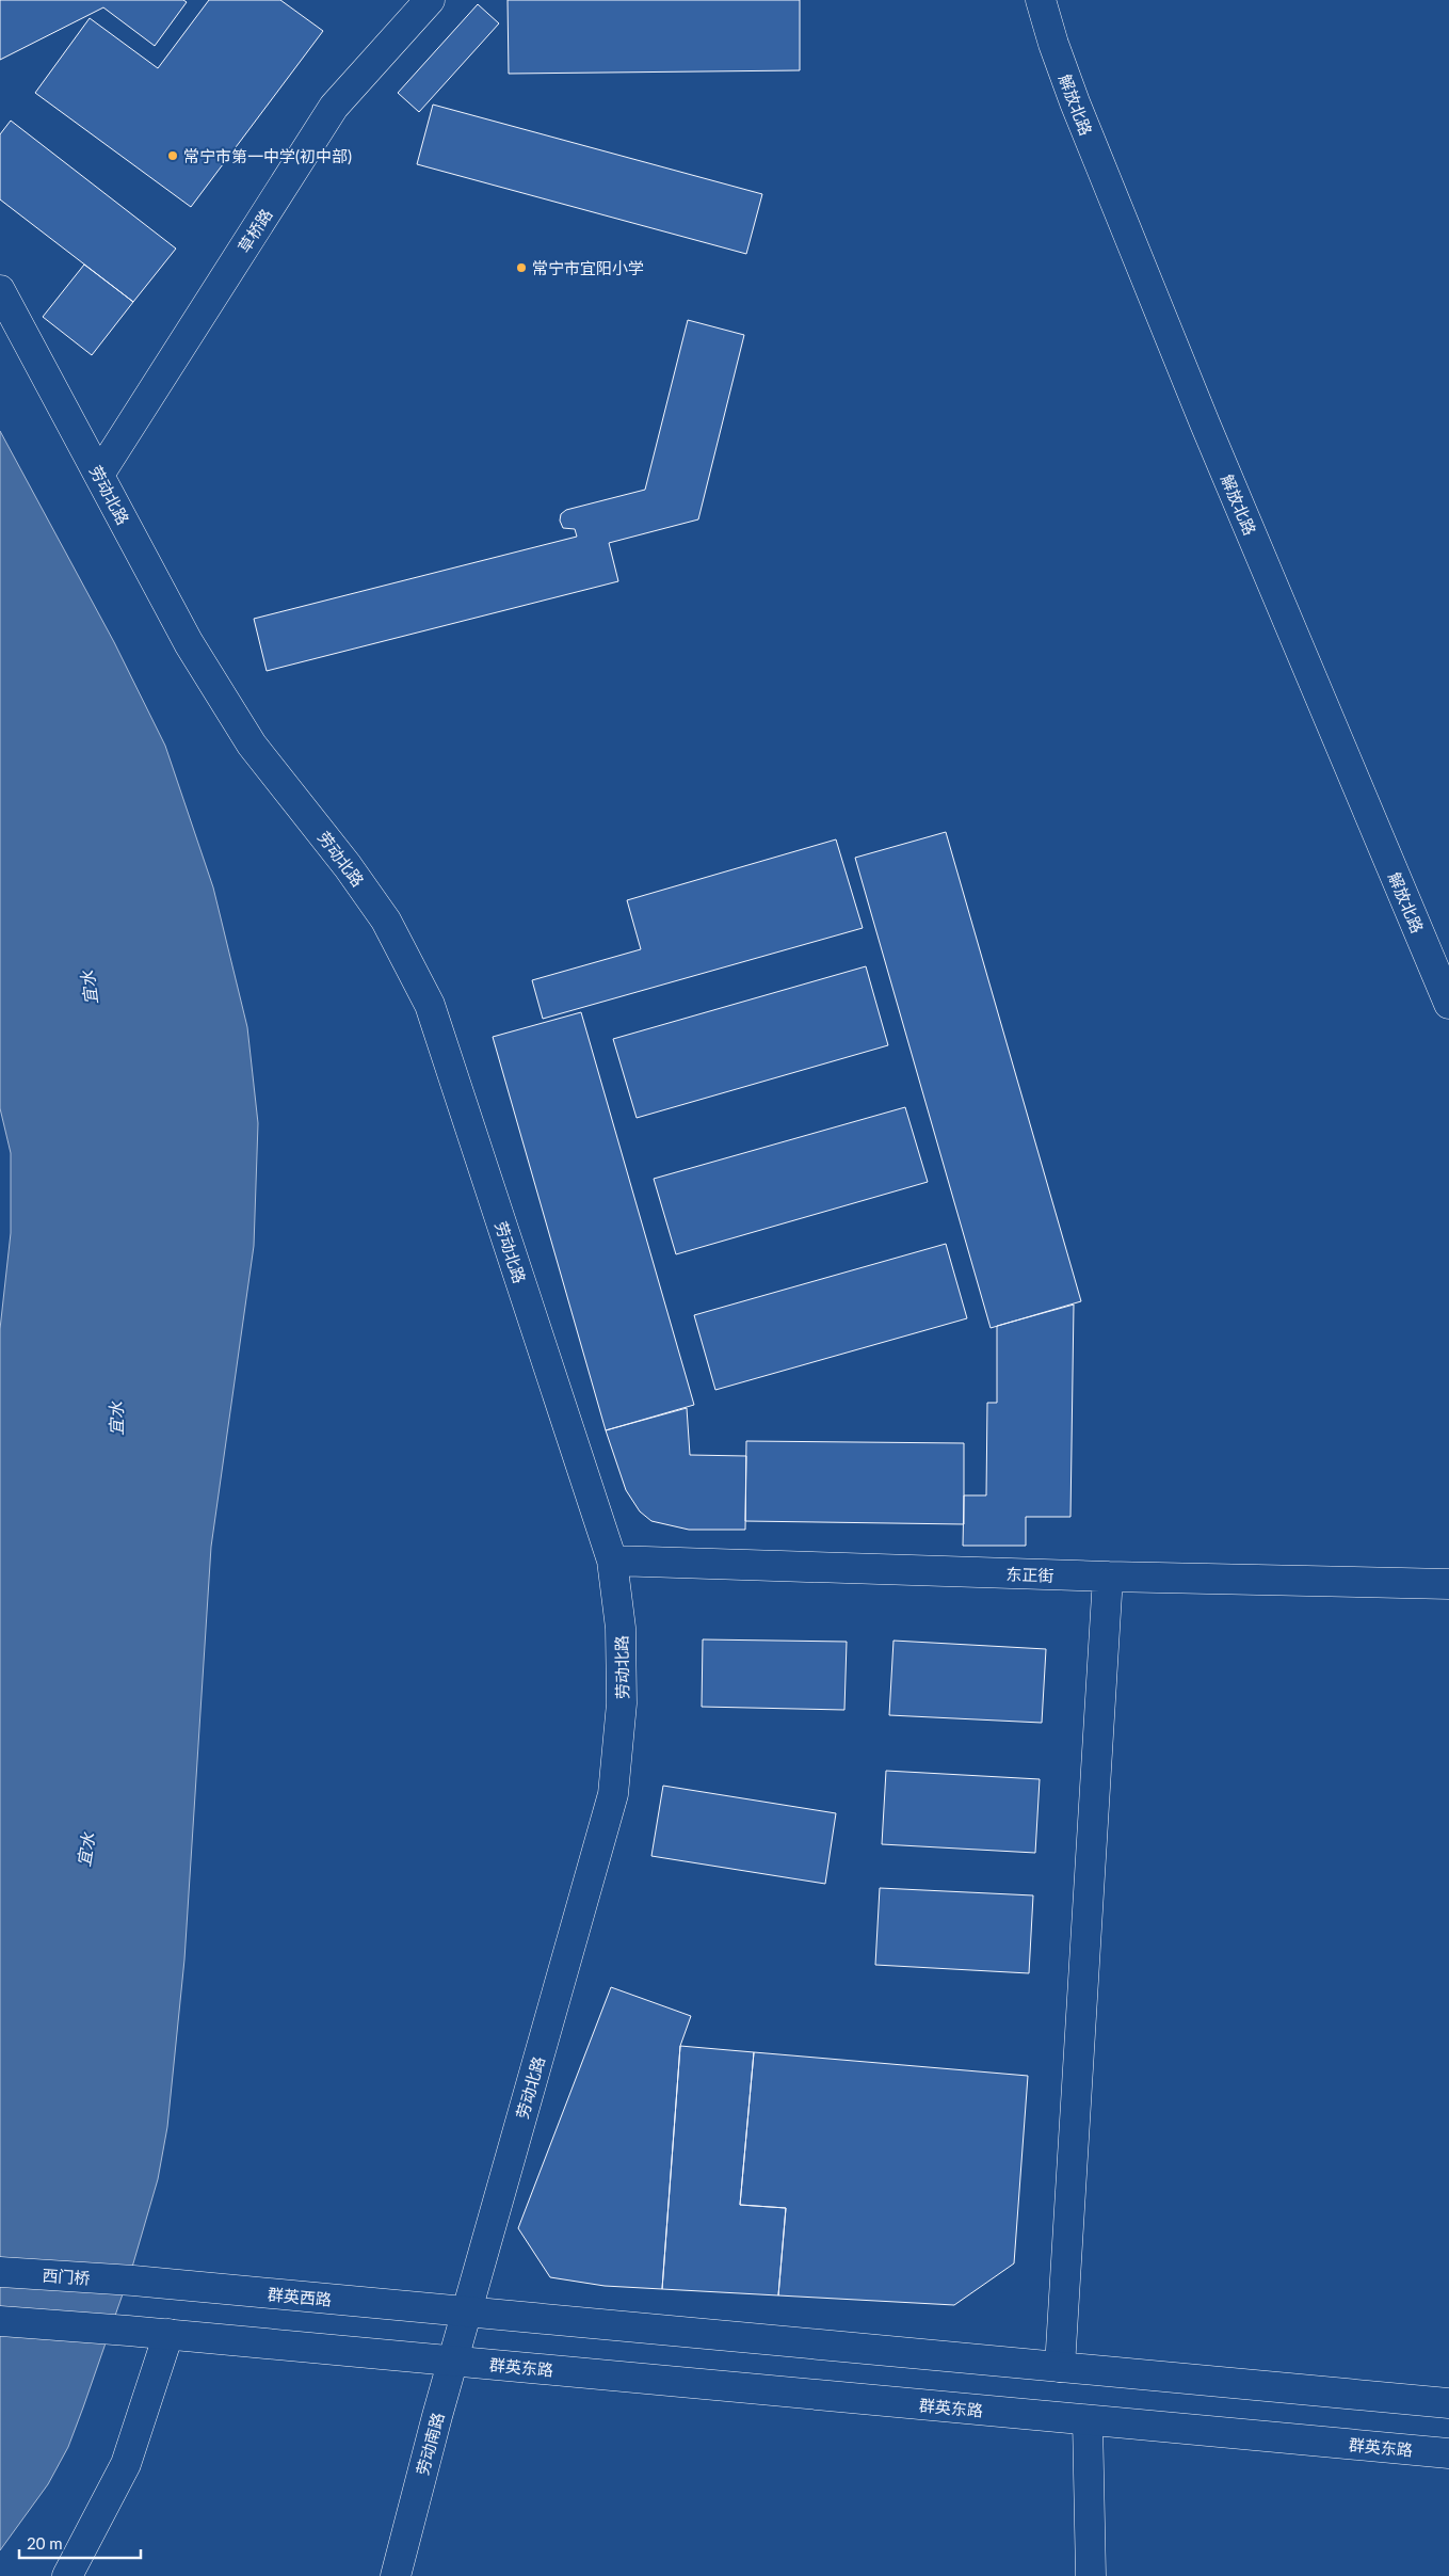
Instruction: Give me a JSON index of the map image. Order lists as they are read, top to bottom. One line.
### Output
{"streets":{"street":["解放北路","草桥路","劳动北路","东正街","西门桥","群英西路","群英东路","劳动南路"]},"crossings":[["草桥路","劳动北路"],["劳动北路","东正街"],["劳动北路","群英西路"],["劳动北路","劳动南路"],["西门桥","群英西路"],["群英西路","劳动南路"],["群英东路","劳动南路"]],"water":["宜水"],"places":["常宁市第一中学(初中部)","常宁市宜阳小学"],"scale_bar":"20 m"}
